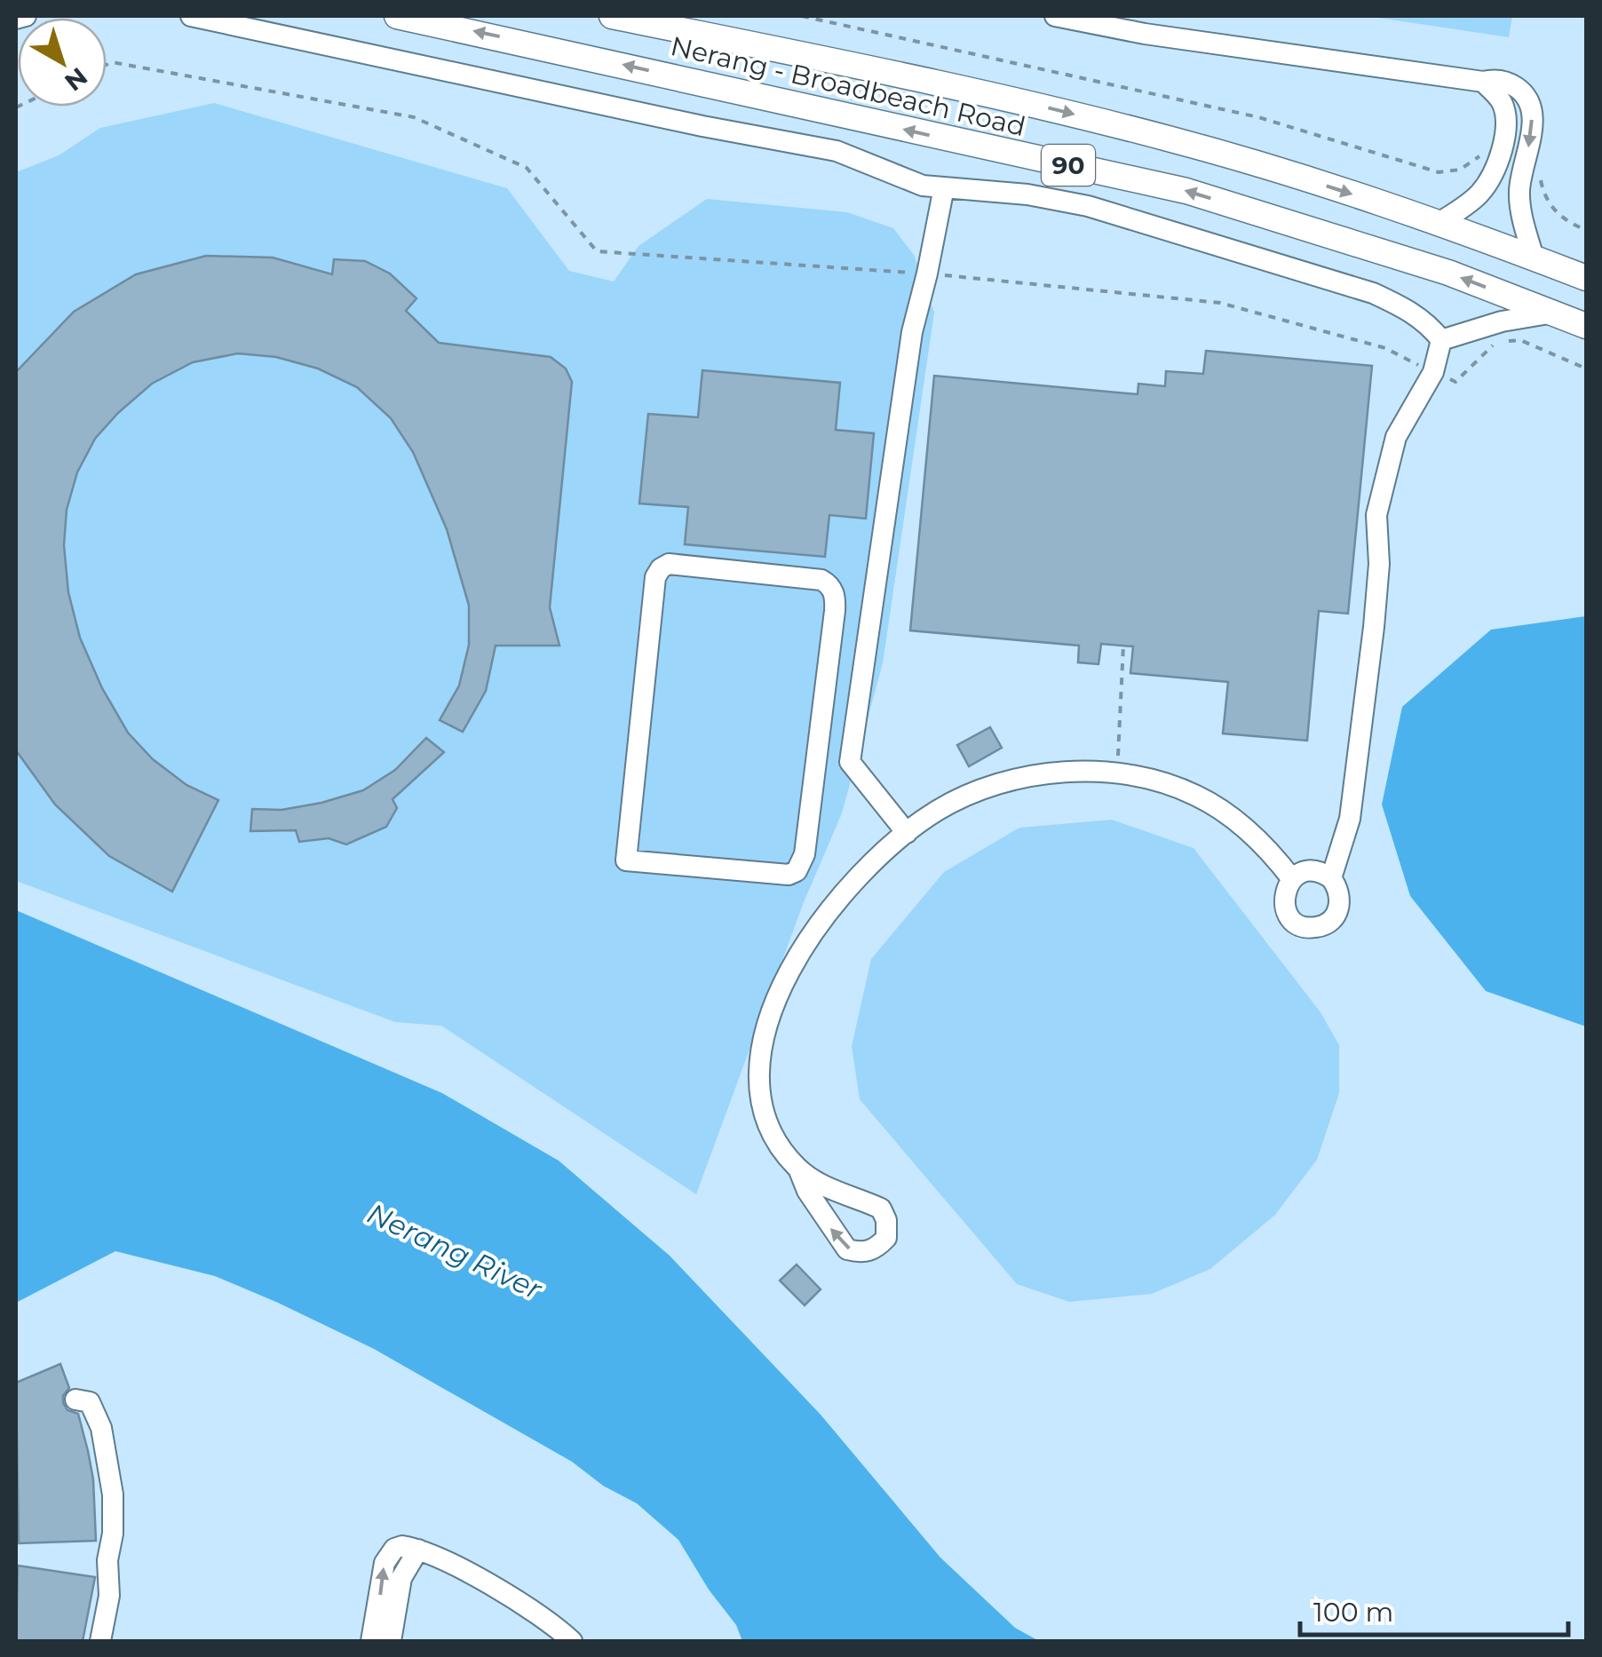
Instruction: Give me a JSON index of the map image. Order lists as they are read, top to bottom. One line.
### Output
{"streets":{"main road":["Nerang - Broadbeach Road","90"]},"water":["Nerang River"],"scale_bar":"100 m","north":"bottom right"}
